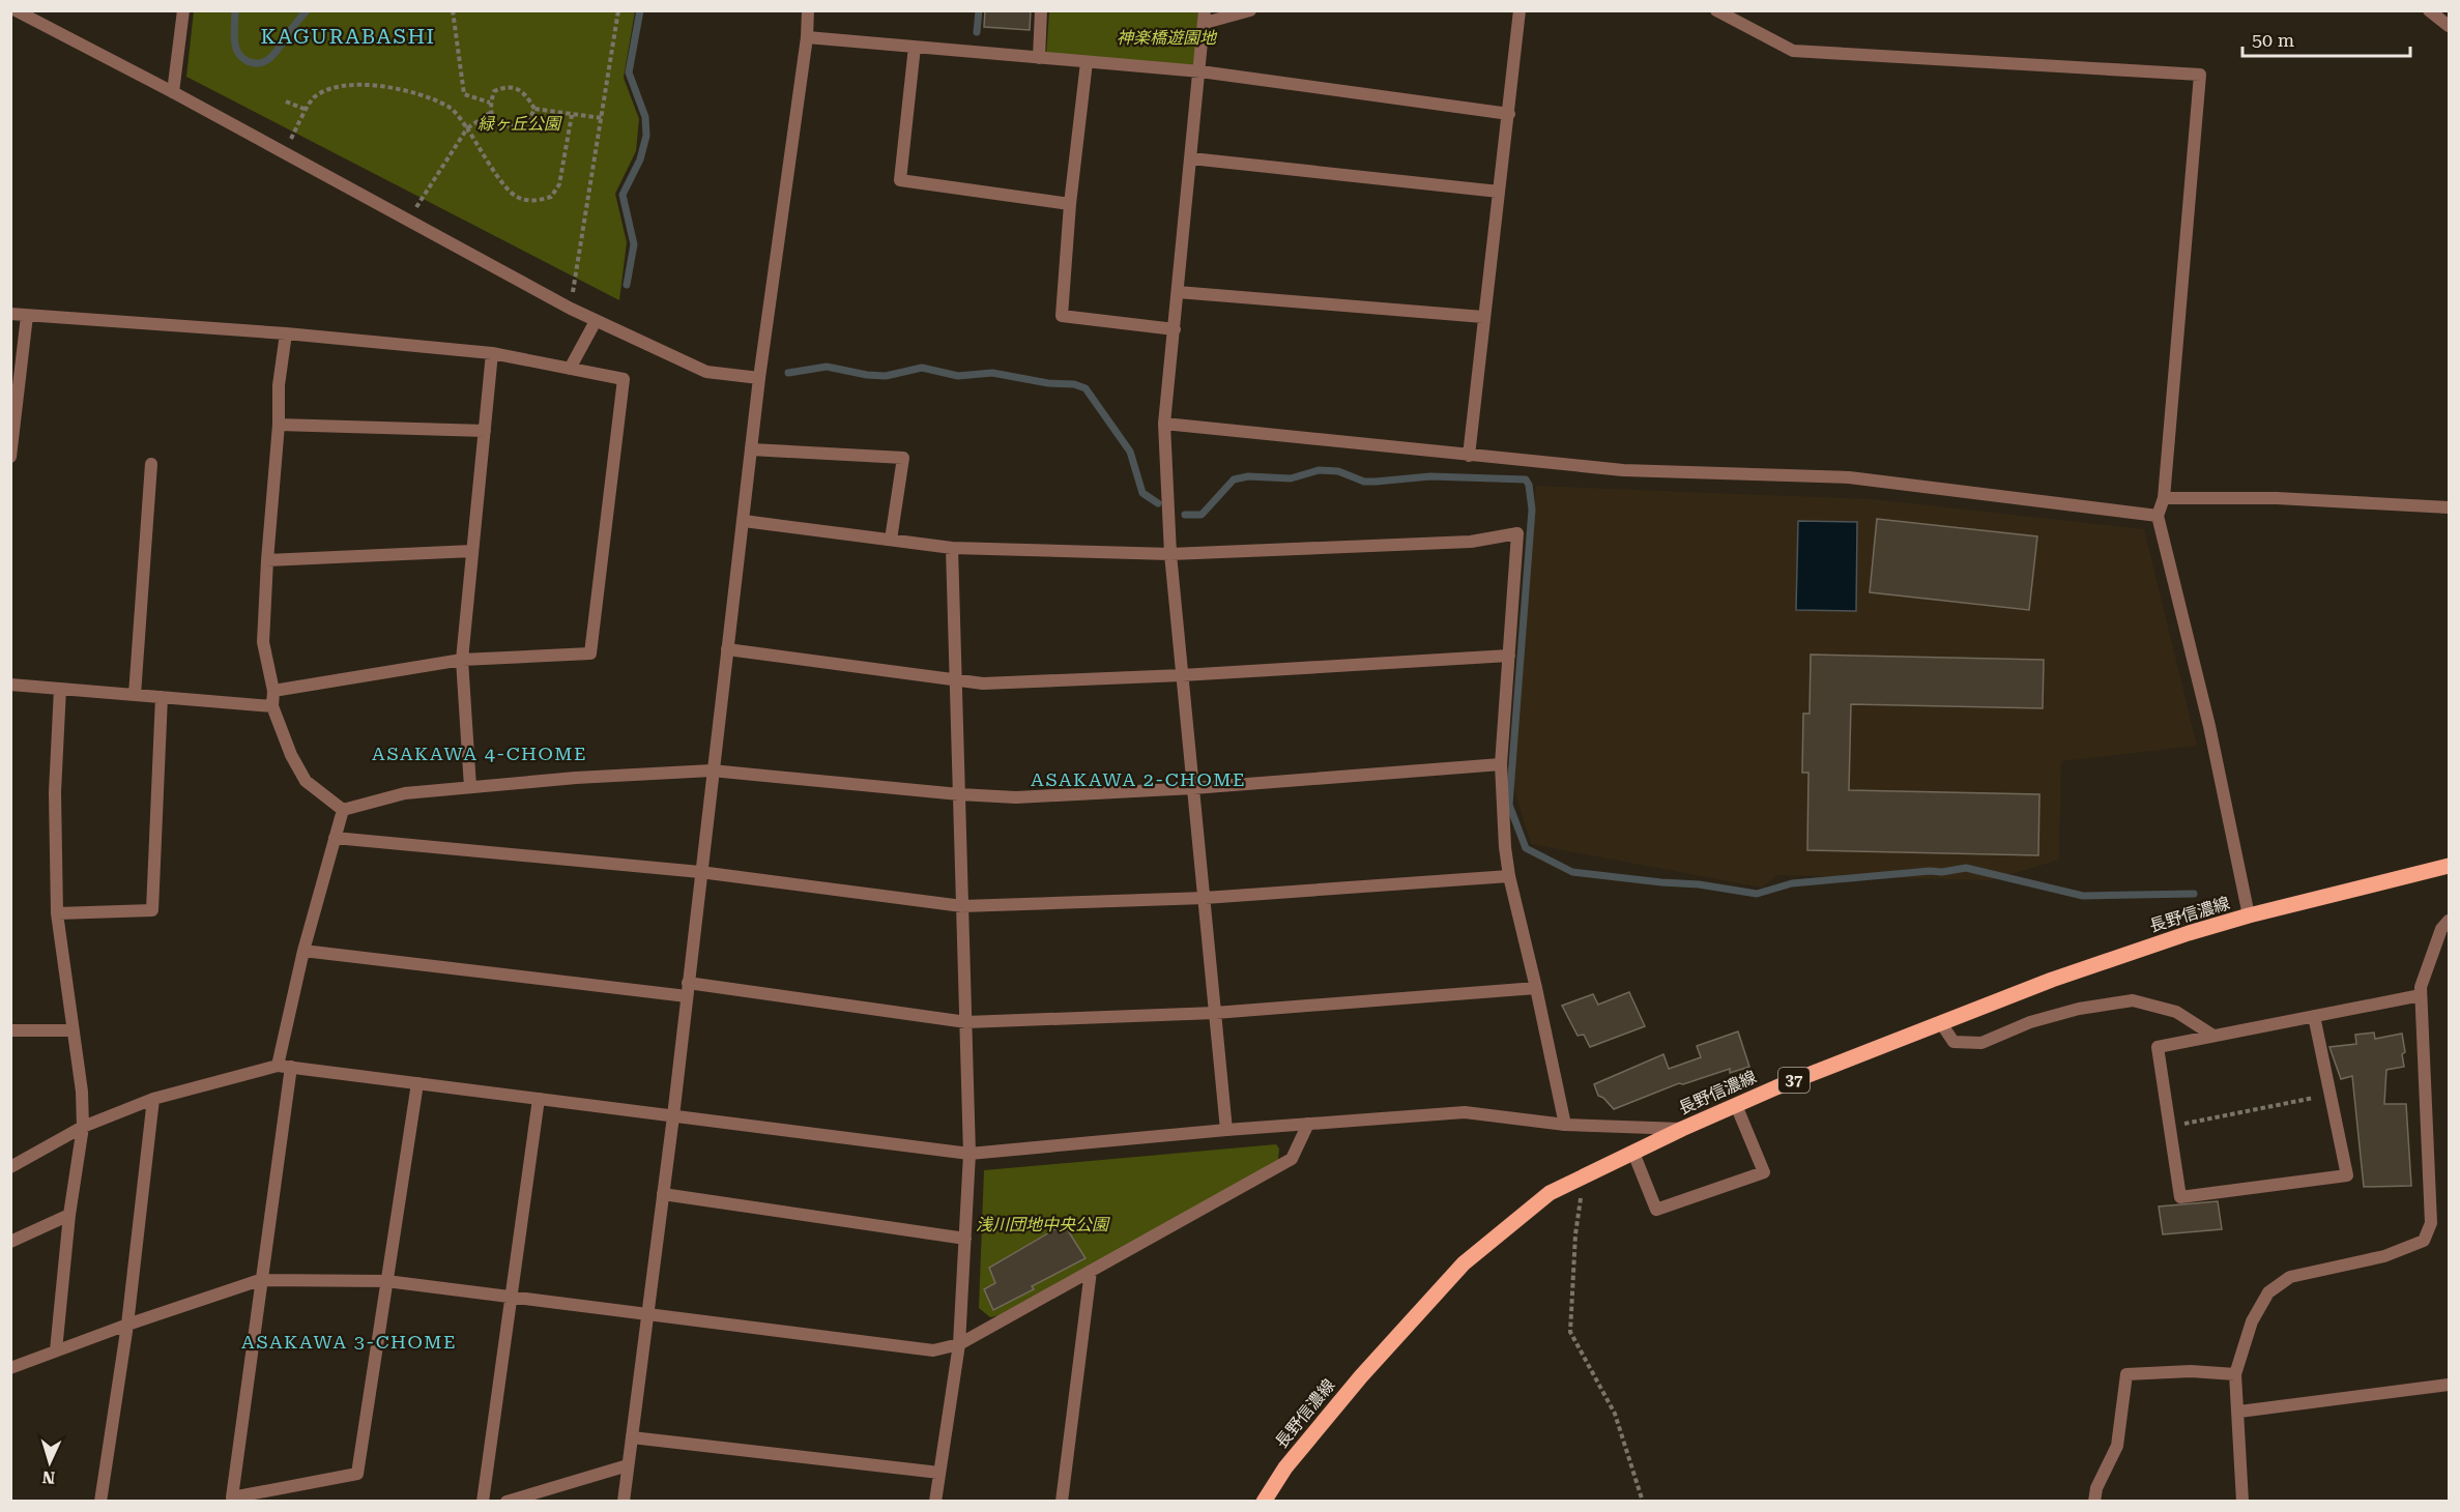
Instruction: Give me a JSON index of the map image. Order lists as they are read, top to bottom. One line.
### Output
{"streets":{"main road":["長野信濃線","37"]},"districts":["KAGURABASHI","ASAKAWA 4-CHOME","ASAKAWA 2-CHOME","ASAKAWA 3-CHOME"],"parks":["神楽橋遊園地","緑ヶ丘公園","浅川団地中央公園"],"scale_bar":"50 m","north":"bottom"}
